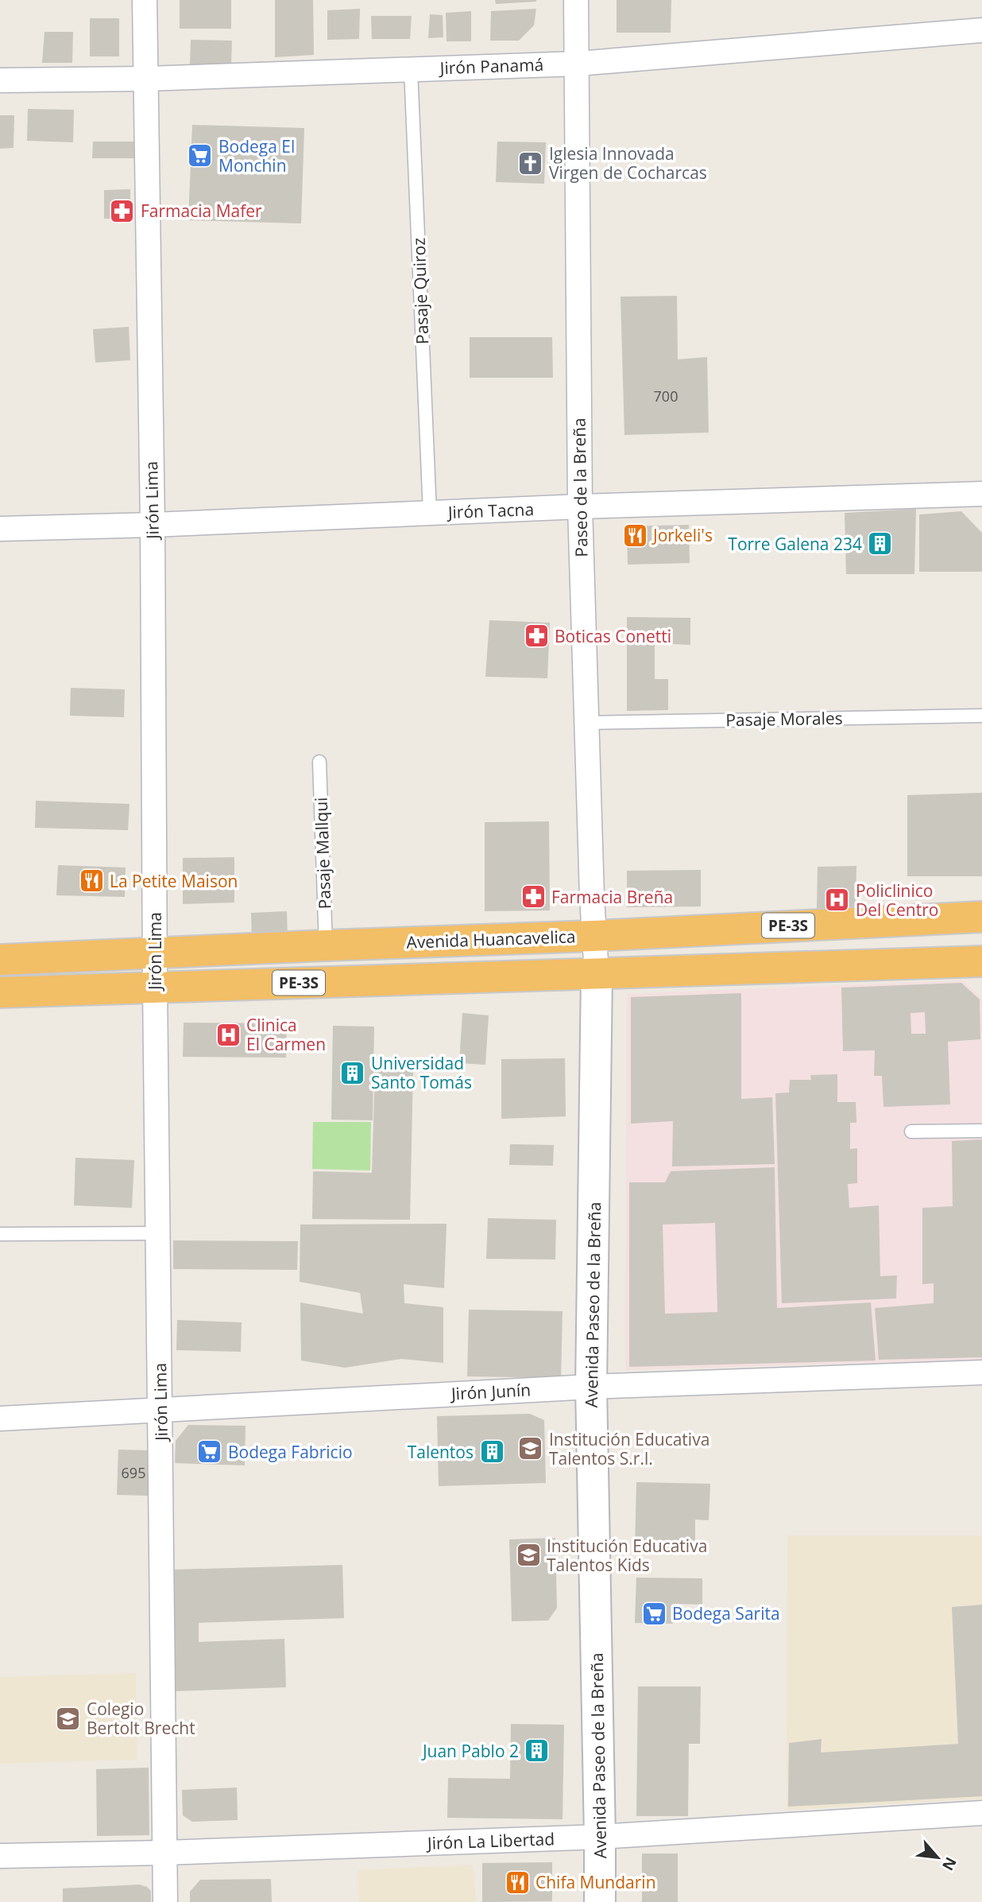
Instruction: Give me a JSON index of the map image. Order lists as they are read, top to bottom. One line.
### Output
{"streets":{"highway":["PE-3S","Avenida Huancavelica"],"street":["Jirón Panamá","Paseo de la Breña","Jirón Lima","Jirón Tacna","Avenida Paseo de la Breña","Jirón Junín","Jirón La Libertad"],"lane":["Pasaje Quiroz","Pasaje Morales","Pasaje Mallqui"]},"crossings":[["Jirón Panamá","Pasaje Quiroz"],["Jirón Panamá","Paseo de la Breña"],["Jirón Panamá","Jirón Lima"],["Pasaje Quiroz","Jirón Tacna"],["Paseo de la Breña","Jirón Tacna"],["Paseo de la Breña","Pasaje Morales"],["Paseo de la Breña","PE-3S"],["Paseo de la Breña","Avenida Huancavelica"],["Paseo de la Breña","Avenida Paseo de la Breña"],["Jirón Lima","Jirón Tacna"],["Jirón Lima","PE-3S"],["Jirón Lima","Avenida Huancavelica"],["Jirón Lima","Jirón Junín"],["Jirón Lima","Jirón La Libertad"],["Pasaje Mallqui","Avenida Huancavelica"],["PE-3S","Avenida Paseo de la Breña"],["Avenida Paseo de la Breña","Jirón Junín"],["Avenida Paseo de la Breña","Jirón La Libertad"]],"places":{"supermarket":["Bodega El Monchin","Bodega Fabricio","Bodega Sarita"],"church":["Iglesia Innovada Virgen de Cocharcas"],"pharmacy":["Farmacia Mafer","Boticas Conetti","Farmacia Breña"],"restaurant":["Jorkeli's","La Petite Maison","Chifa Mundarin"],"building":["Torre Galena 234","Universidad Santo Tomás","Talentos","Juan Pablo 2"],"hospital":["Policlinico Del Centro","Clinica El Carmen"],"school or university":["Institución Educativa Talentos S.r.l.","Institución Educativa Talentos Kids","Colegio Bertolt Brecht"]},"house_numbers":["700","695"],"north":"bottom right"}
